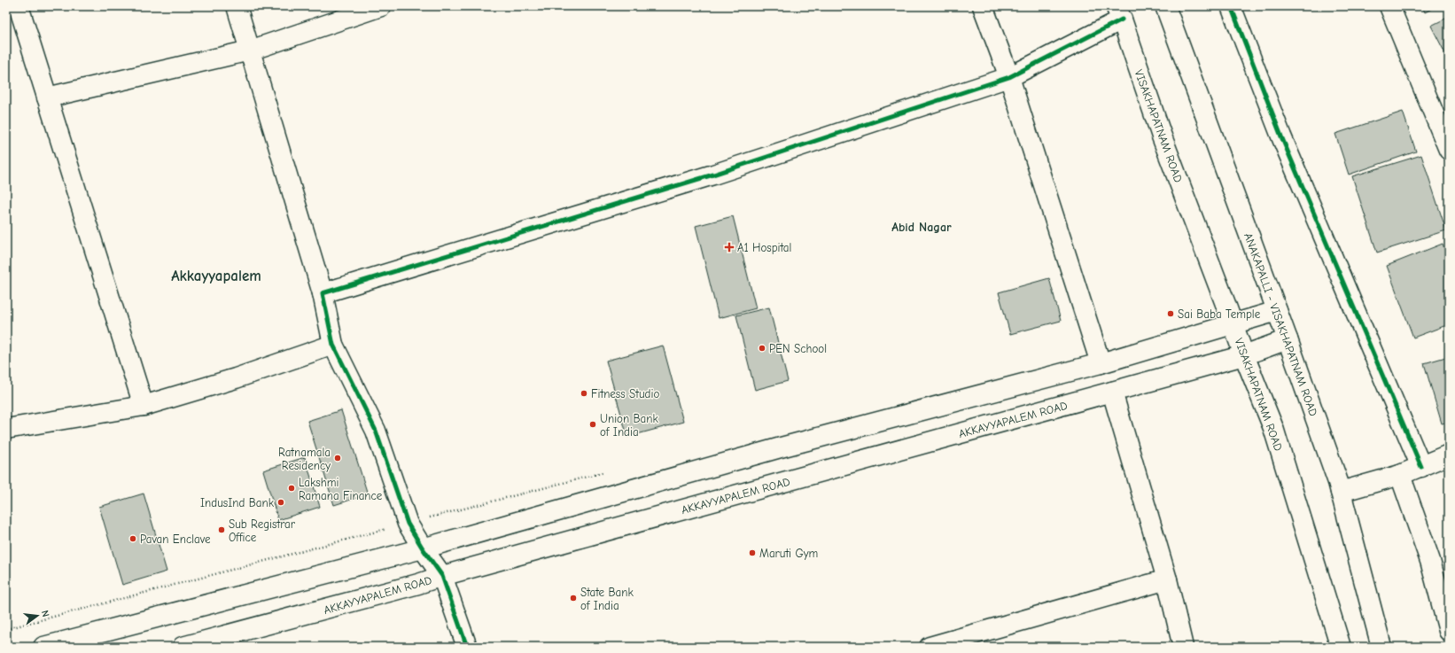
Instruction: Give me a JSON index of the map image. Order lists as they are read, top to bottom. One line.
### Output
{"streets":{"street":["VISAKHAPATNAM ROAD","ANAKAPALLI - VISAKHAPATNAM ROAD","AKKAYYAPALEM ROAD"]},"crossings":[["VISAKHAPATNAM ROAD","AKKAYYAPALEM ROAD"],["ANAKAPALLI - VISAKHAPATNAM ROAD","AKKAYYAPALEM ROAD"]],"districts":["Abid Nagar","Akkayyapalem"],"places":{"health":["A1 Hospital"],"other":["Sai Baba Temple","PEN School","Fitness Studio","Union Bank of India","Ratnamala Residency","Lakshmi Ramana Finance","IndusInd Bank","Sub Registrar Office","Pavan Enclave","Maruti Gym","State Bank of India"]},"north":"right"}
